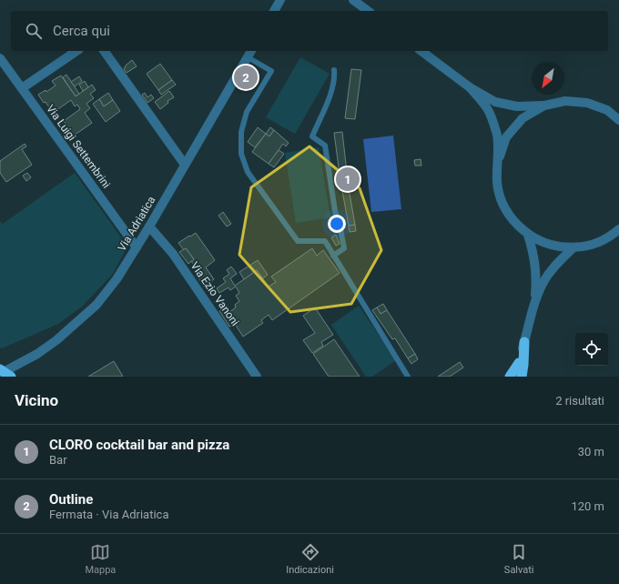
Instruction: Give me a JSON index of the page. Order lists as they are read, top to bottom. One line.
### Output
{"streets":{"street":["Via Luigi Settembrini","Via Adriatica","Via Ezio Vanoni"]},"crossings":[["Via Luigi Settembrini","Via Adriatica"],["Via Adriatica","Via Ezio Vanoni"]],"north":"bottom left","page":{"search":"Cerca qui","pins":["2","1"],"heading":["Vicino","2 risultati"],"list":[{"mark":"1","name":"CLORO cocktail bar and pizza","note":"Bar","value":"30 m"},{"mark":"2","name":"Outline","note":"Fermata · Via Adriatica","value":"120 m"}],"nav":["Mappa","Indicazioni","Salvati"]}}
